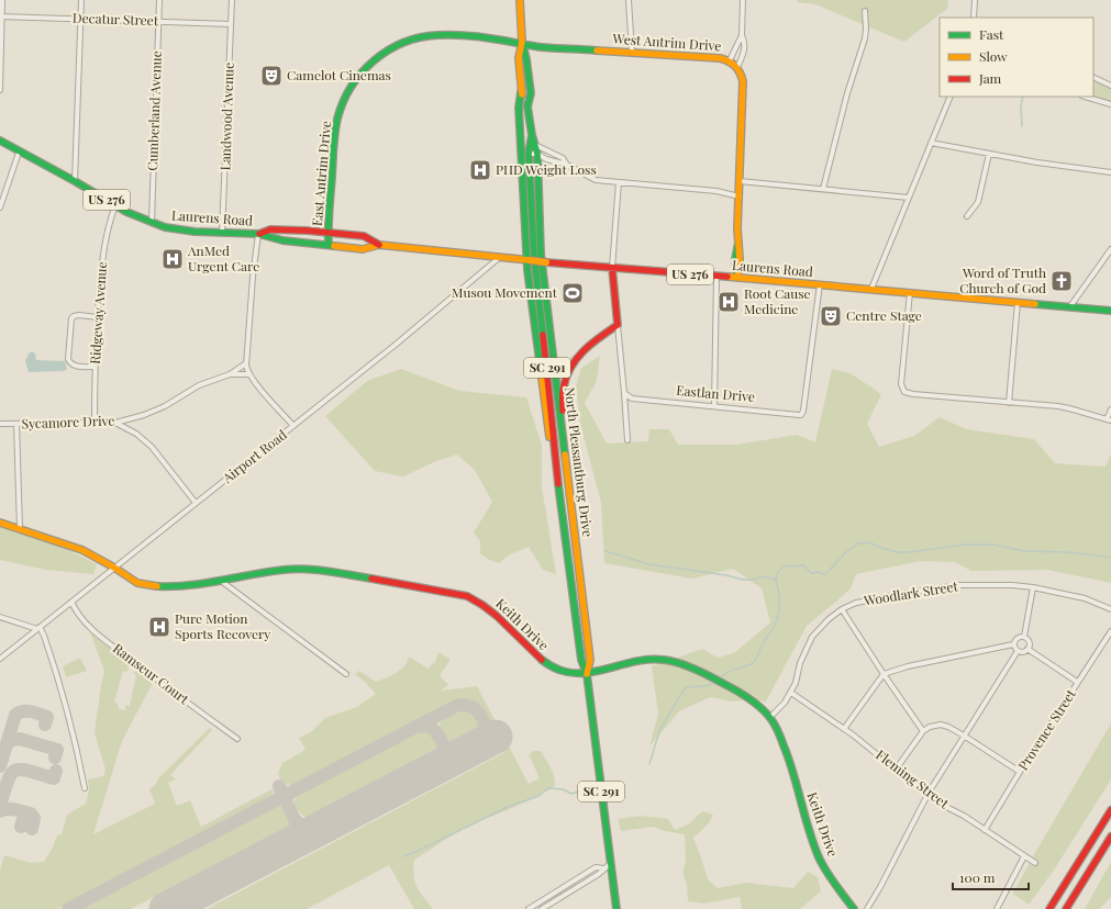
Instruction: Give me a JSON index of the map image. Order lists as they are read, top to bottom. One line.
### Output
{"streets":{"main road":["West Antrim Drive","East Antrim Drive","US 276","Laurens Road","SC 291","North Pleasantburg Drive","Keith Drive"],"street":["Decatur Street","Cumberland Avenue","Landwood Avenue","Ridgeway Avenue","Eastlan Drive","Sycamore Drive","Airport Road","Woodlark Street","Ramseur Court","Provence Street","Fleming Street"]},"crossings":[["Decatur Street","Cumberland Avenue"],["Decatur Street","Landwood Avenue"],["West Antrim Drive","East Antrim Drive"],["West Antrim Drive","SC 291"],["Cumberland Avenue","Laurens Road"],["Landwood Avenue","Laurens Road"],["East Antrim Drive","Laurens Road"],["East Antrim Drive","SC 291"],["Laurens Road","Ridgeway Avenue"],["Laurens Road","Eastlan Drive"],["Laurens Road","Airport Road"],["Ridgeway Avenue","Sycamore Drive"],["SC 291","North Pleasantburg Drive"],["Airport Road","Keith Drive"],["Airport Road","Ramseur Court"],["North Pleasantburg Drive","Keith Drive"],["Woodlark Street","Keith Drive"],["Woodlark Street","Fleming Street"],["Provence Street","Fleming Street"]],"places":{"theatre":["Camelot Cinemas","Centre Stage"],"hospital":["PHD Weight Loss","AnMed Urgent Care","Root Cause Medicine","Pure Motion Sports Recovery"],"church":["Word of Truth Church of God"],"sports":["Musou Movement"]},"legend":["Fast","Slow","Jam"],"scale_bar":"100 m"}
